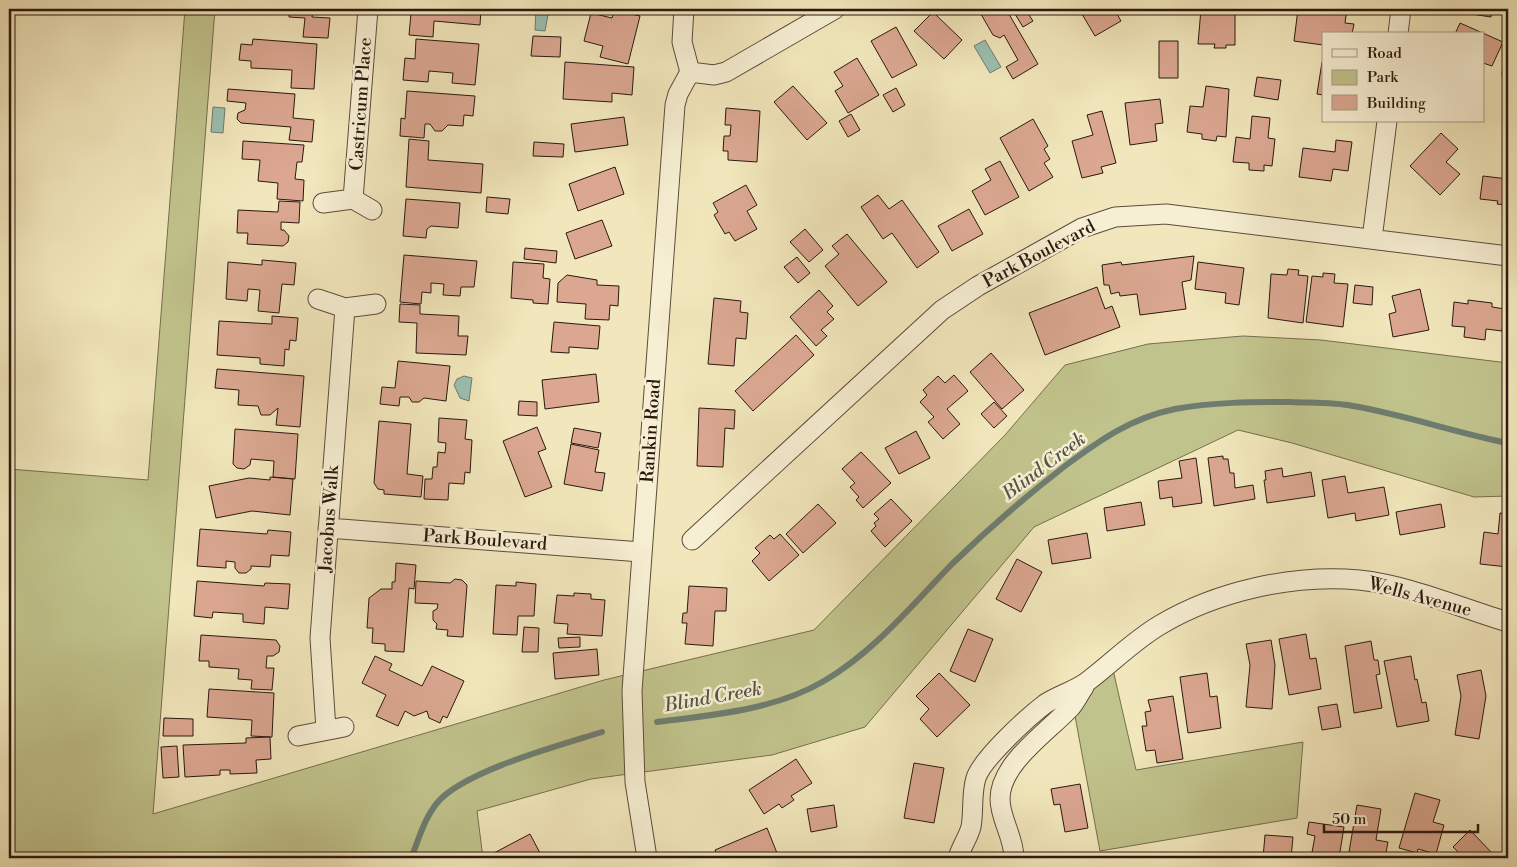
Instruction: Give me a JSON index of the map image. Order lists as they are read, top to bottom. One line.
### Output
{"streets":{"street":["Castricum Place","Park Boulevard","Rankin Road","Jacobus Walk","Wells Avenue"]},"crossings":[["Park Boulevard","Rankin Road"],["Park Boulevard","Jacobus Walk"]],"water":["Blind Creek"],"legend":["Road","Park","Building"],"scale_bar":"50 m"}
